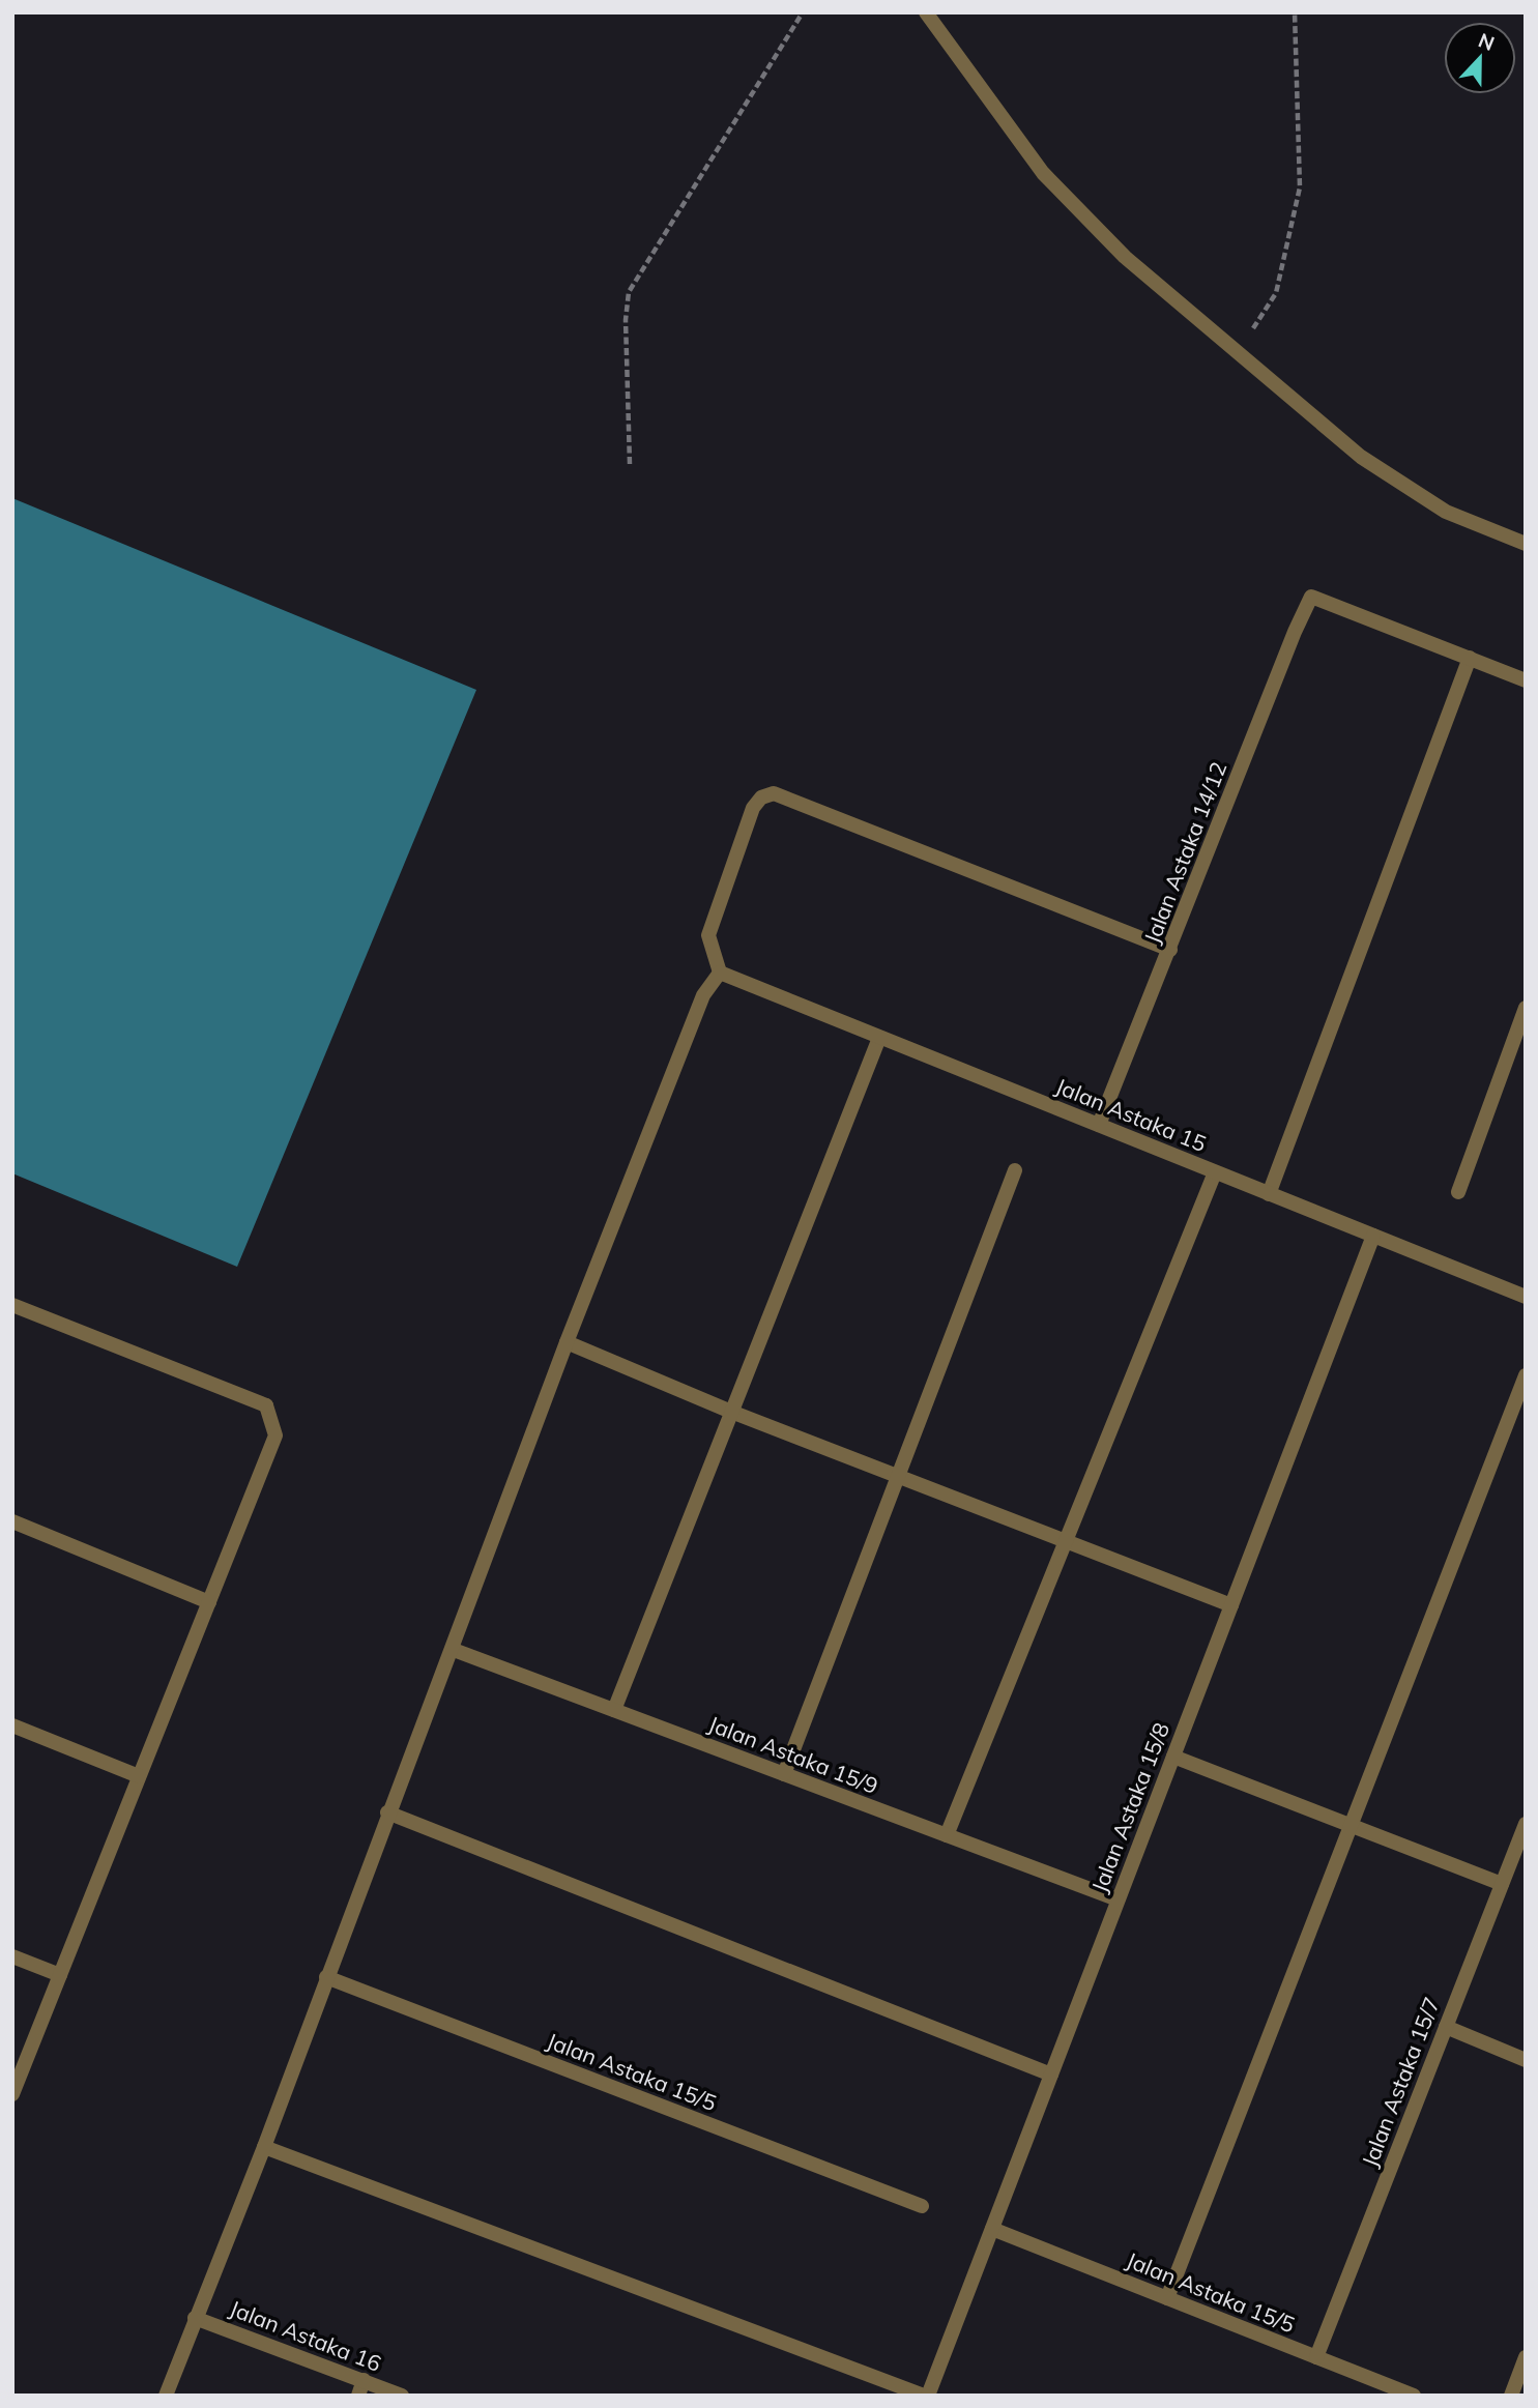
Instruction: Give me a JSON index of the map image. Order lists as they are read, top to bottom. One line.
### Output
{"streets":{"street":["Jalan Astaka 14/12","Jalan Astaka 15","Jalan Astaka 15/9","Jalan Astaka 15/8","Jalan Astaka 15/5","Jalan Astaka 15/7","Jalan Astaka 16"]},"crossings":[["Jalan Astaka 14/12","Jalan Astaka 15"],["Jalan Astaka 15","Jalan Astaka 15/8"],["Jalan Astaka 15/9","Jalan Astaka 15/8"],["Jalan Astaka 15/8","Jalan Astaka 15/5"],["Jalan Astaka 15/5","Jalan Astaka 15/7"]],"north":"top"}
